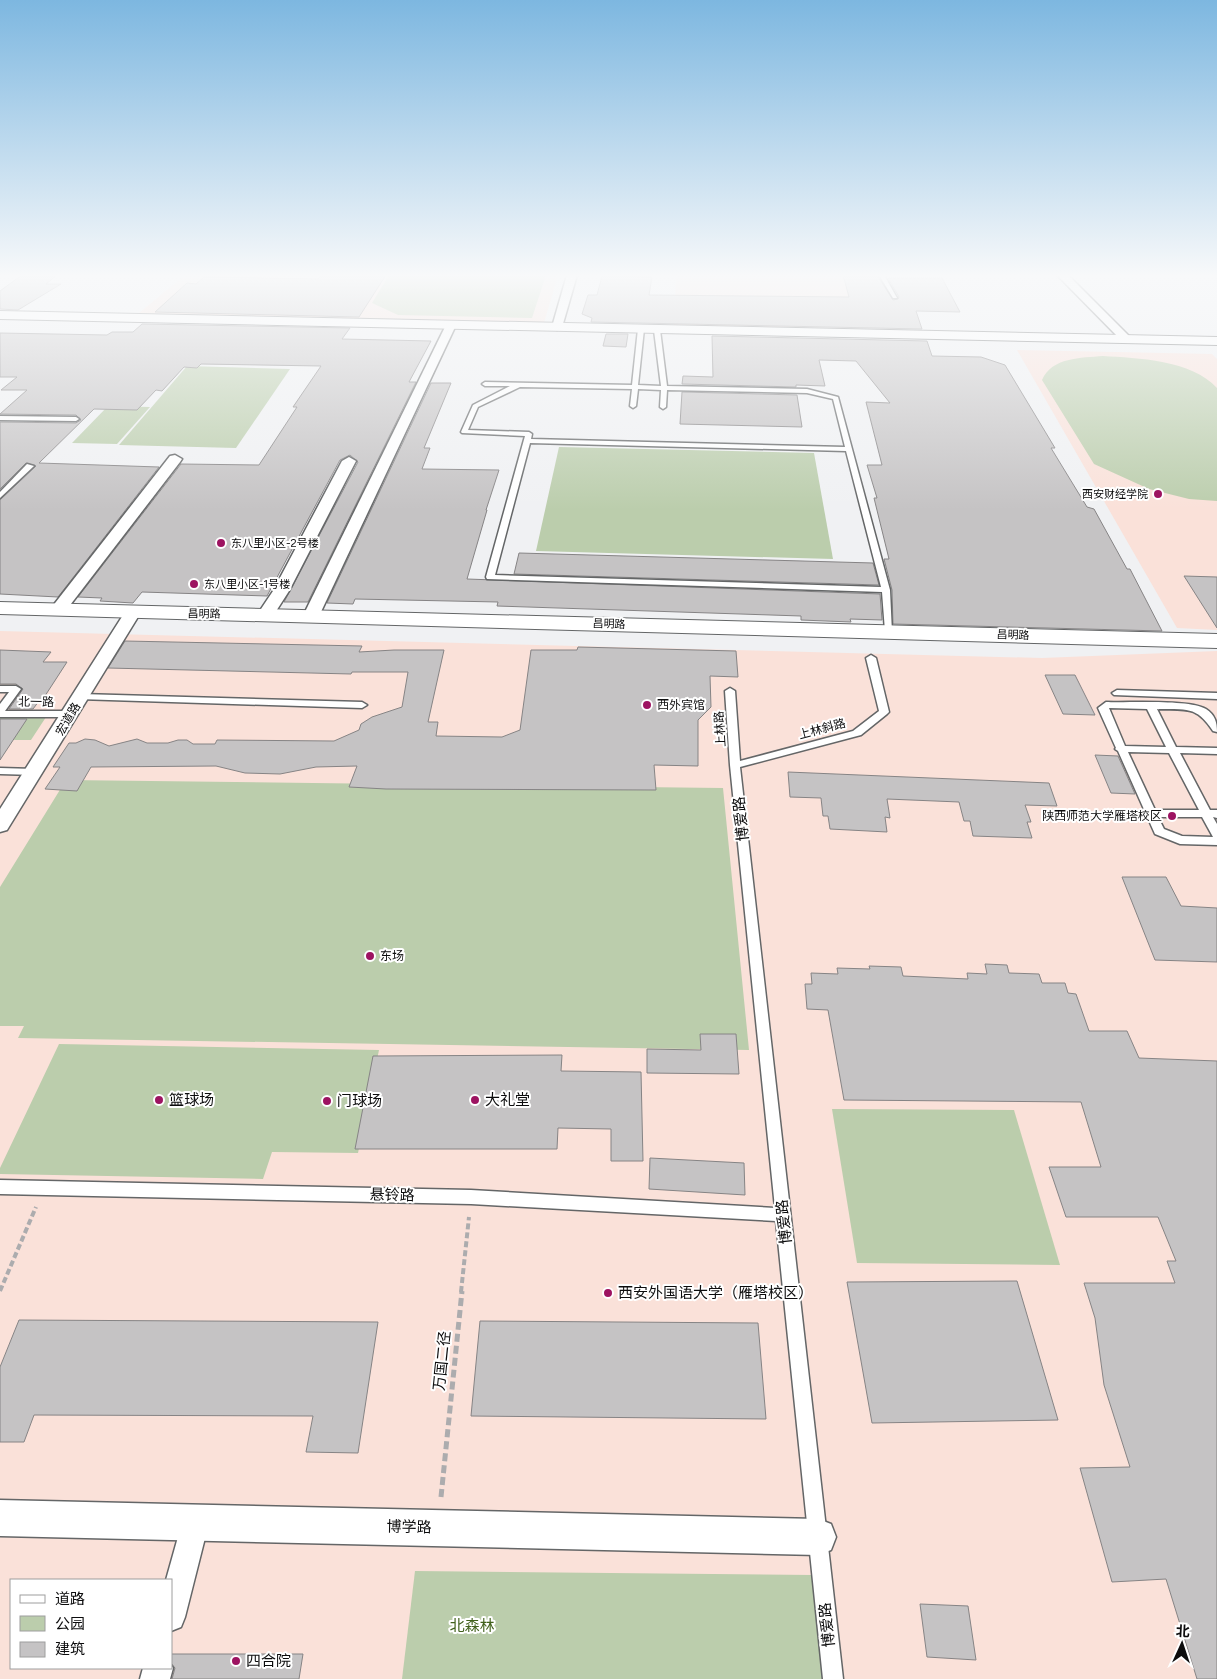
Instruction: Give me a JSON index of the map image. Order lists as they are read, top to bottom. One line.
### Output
{"streets":{"main road":["昌明路"],"street":["宏道路","博学路"],"lane":["北一路","上林路","上林斜路","博爱路","悬铃路"],"path":["万国二径"]},"crossings":[["昌明路","宏道路"],["北一路","宏道路"],["上林路","上林斜路"],["上林路","博爱路"],["上林斜路","博爱路"],["博爱路","悬铃路"],["博爱路","博学路"],["悬铃路","万国二径"],["万国二径","博学路"]],"parks":["北森林"],"places":["西安财经学院","东八里小区-2号楼","东八里小区-1号楼","西外宾馆","陕西师范大学雁塔校区","东场","篮球场","大礼堂","门球场","西安外国语大学（雁塔校区）","四合院"],"legend":["道路","公园","建筑"],"north":"top"}
